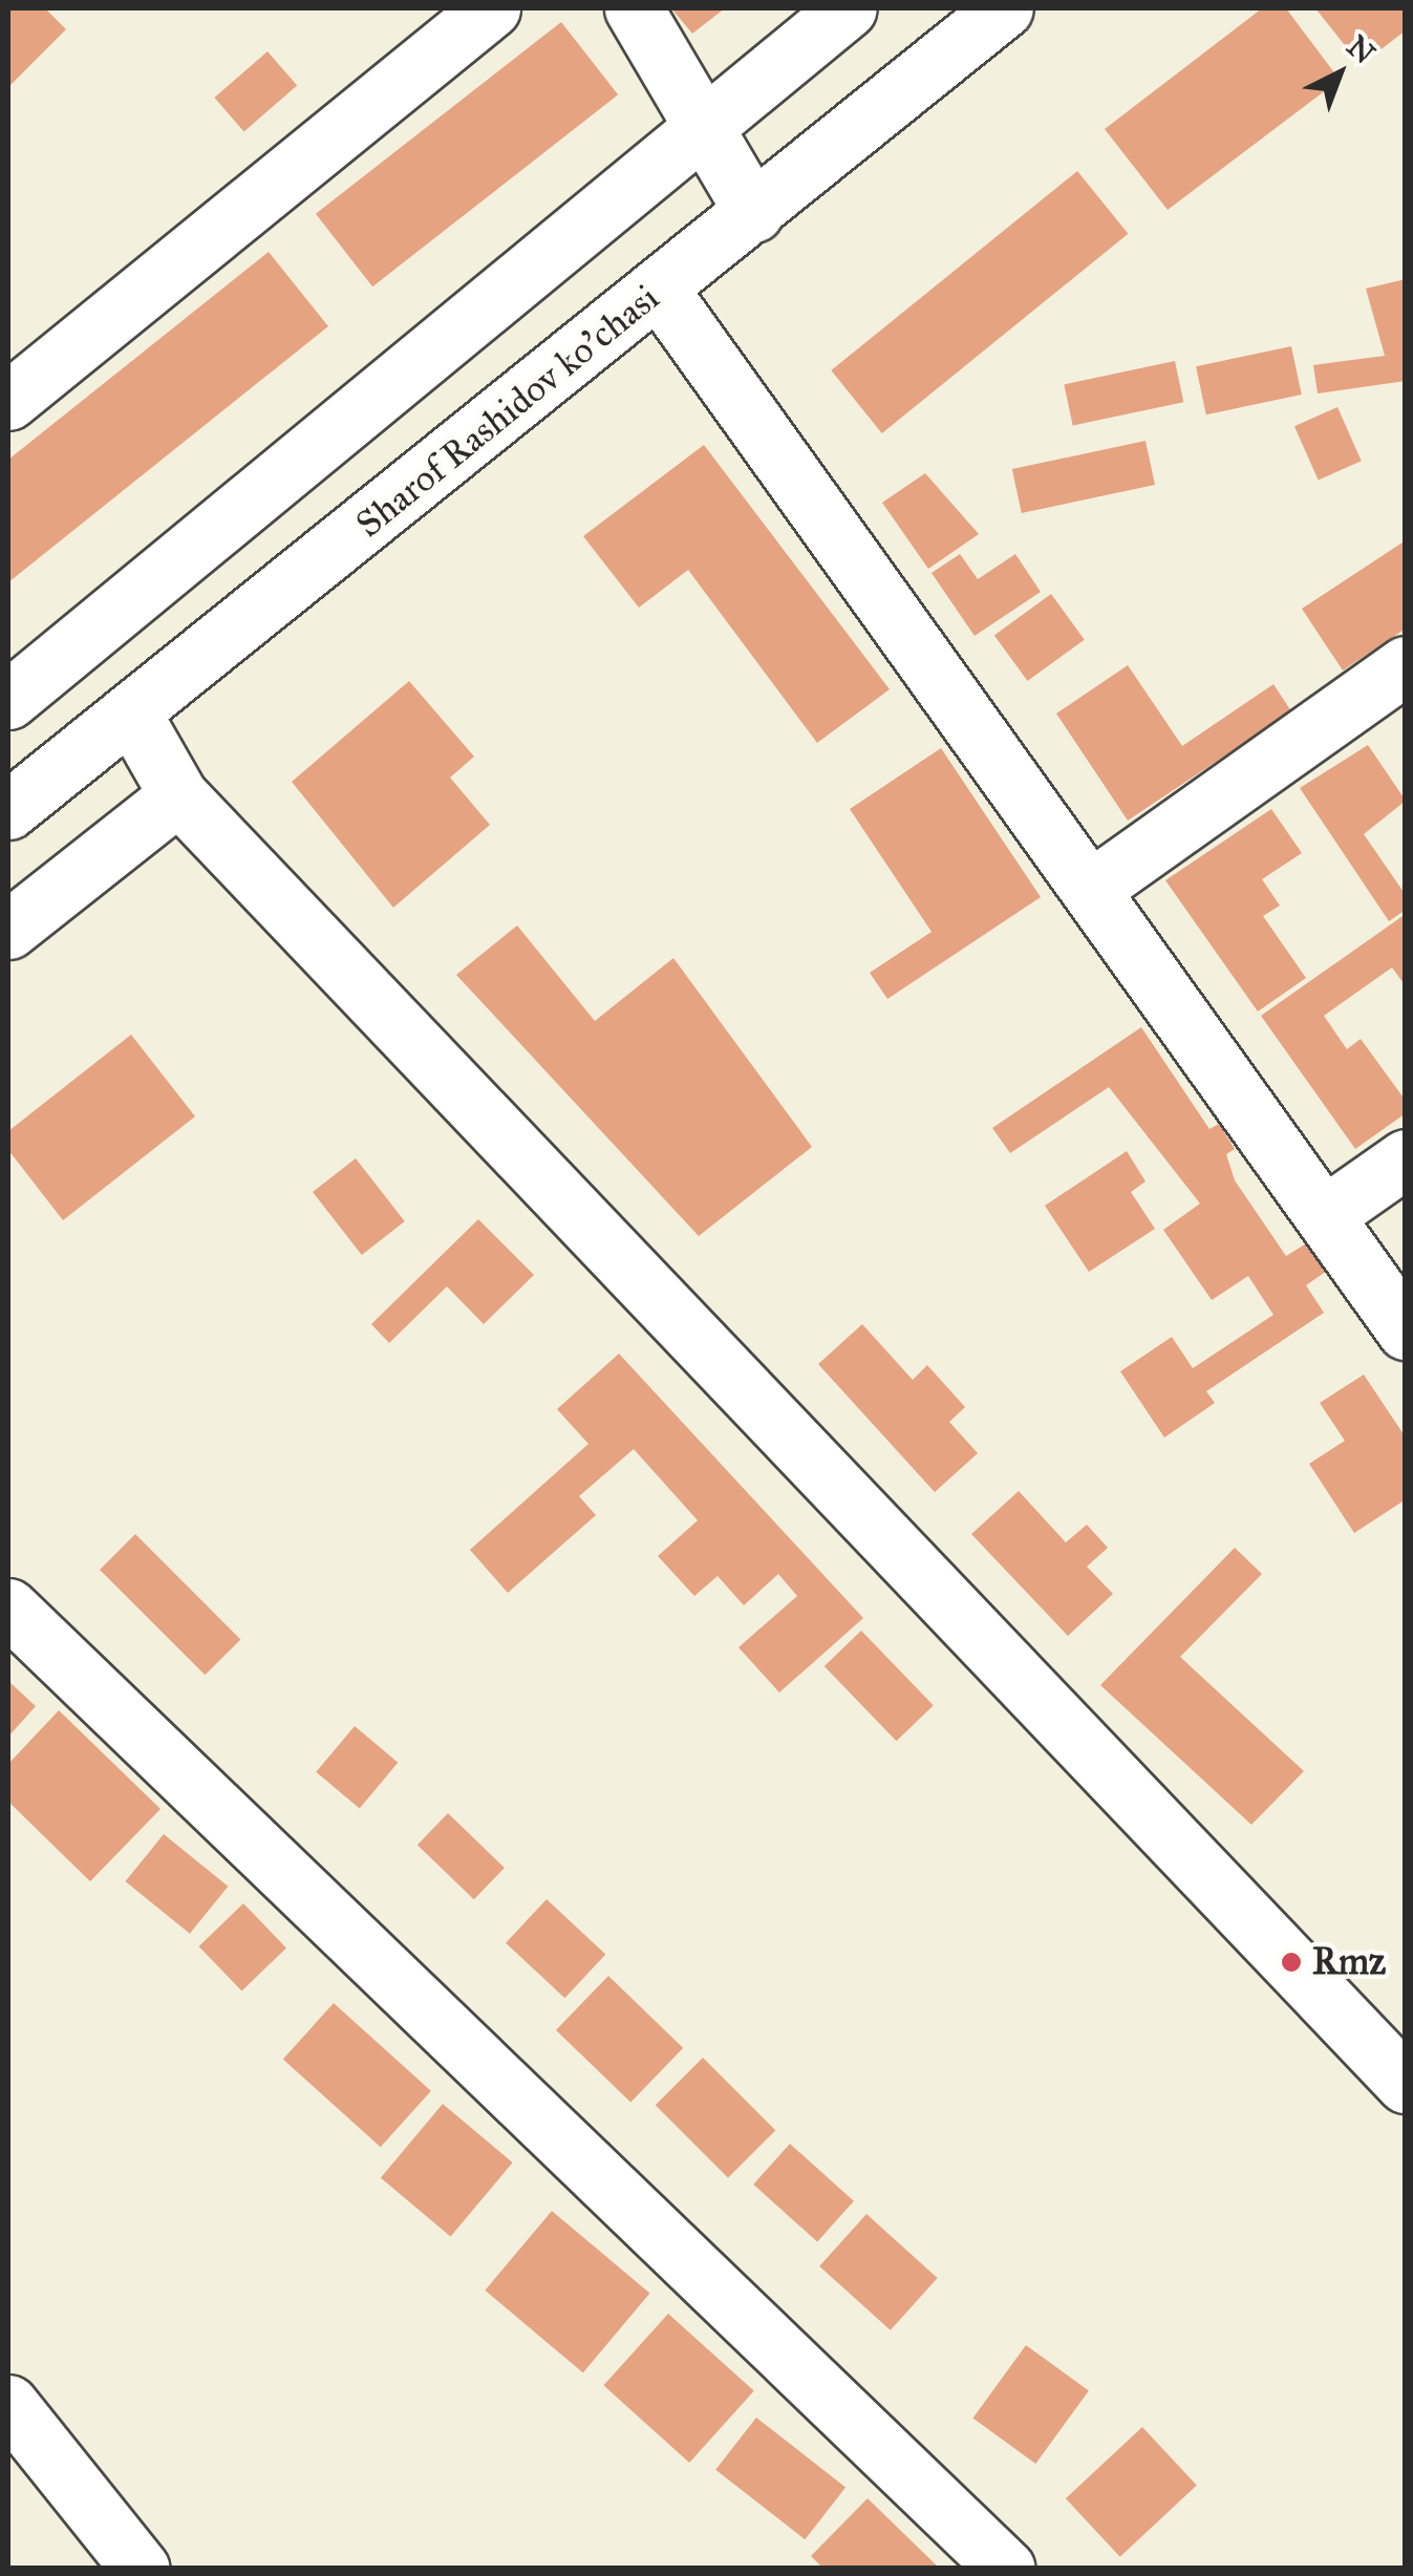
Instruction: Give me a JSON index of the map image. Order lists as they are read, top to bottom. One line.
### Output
{"streets":{"street":["Sharof Rashidov ko'chasi"]},"places":["Rmz"],"north":"top right"}
